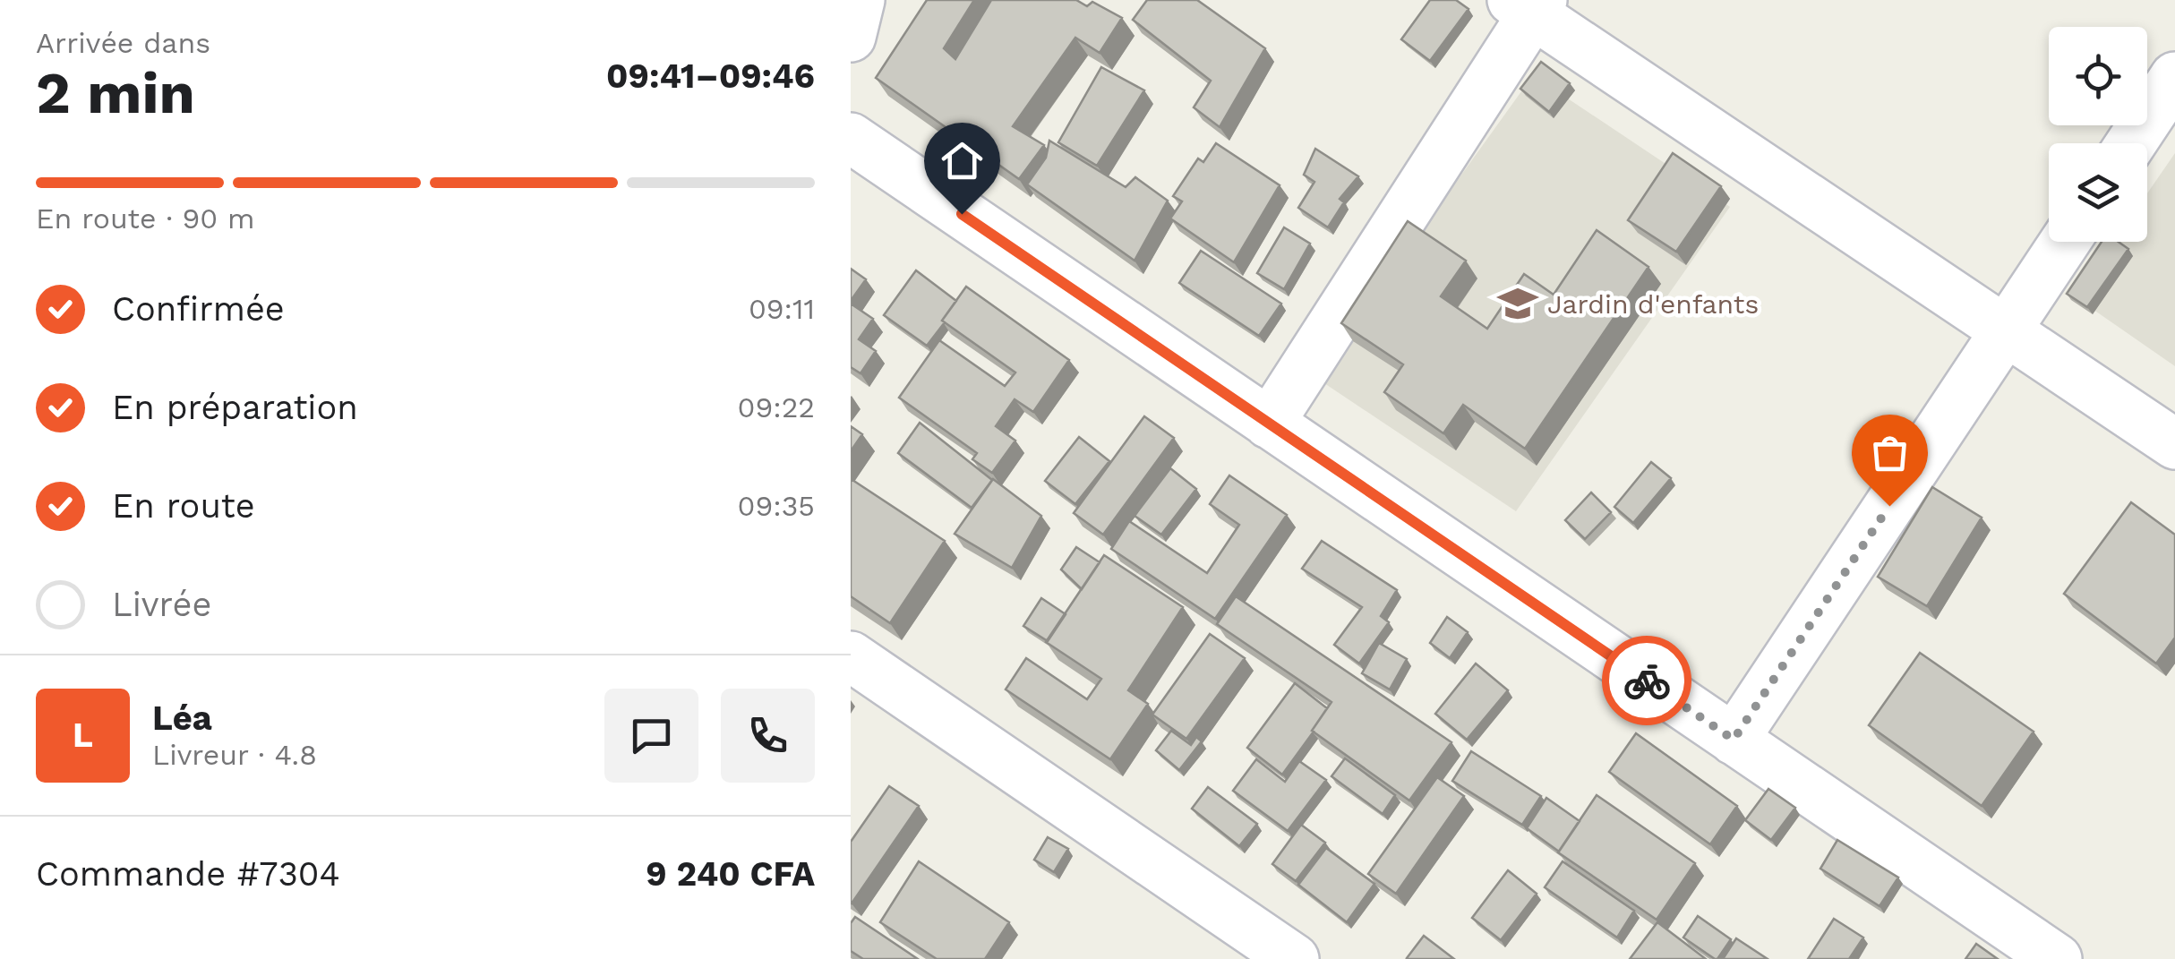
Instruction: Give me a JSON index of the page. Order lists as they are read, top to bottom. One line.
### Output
{"places":{"school or university":["Jardin d'enfants"]},"page":{"heading":["2 min","Arrivée dans","09:41–09:46"],"panel":["Léa","Livreur · 4.8","Commande #7304","9 240 CFA"],"bar":"En route · 90 m","list":[["Confirmée","09:11"],["En préparation","09:22"],["En route","09:35"],"Livrée"],"round":"L"}}
